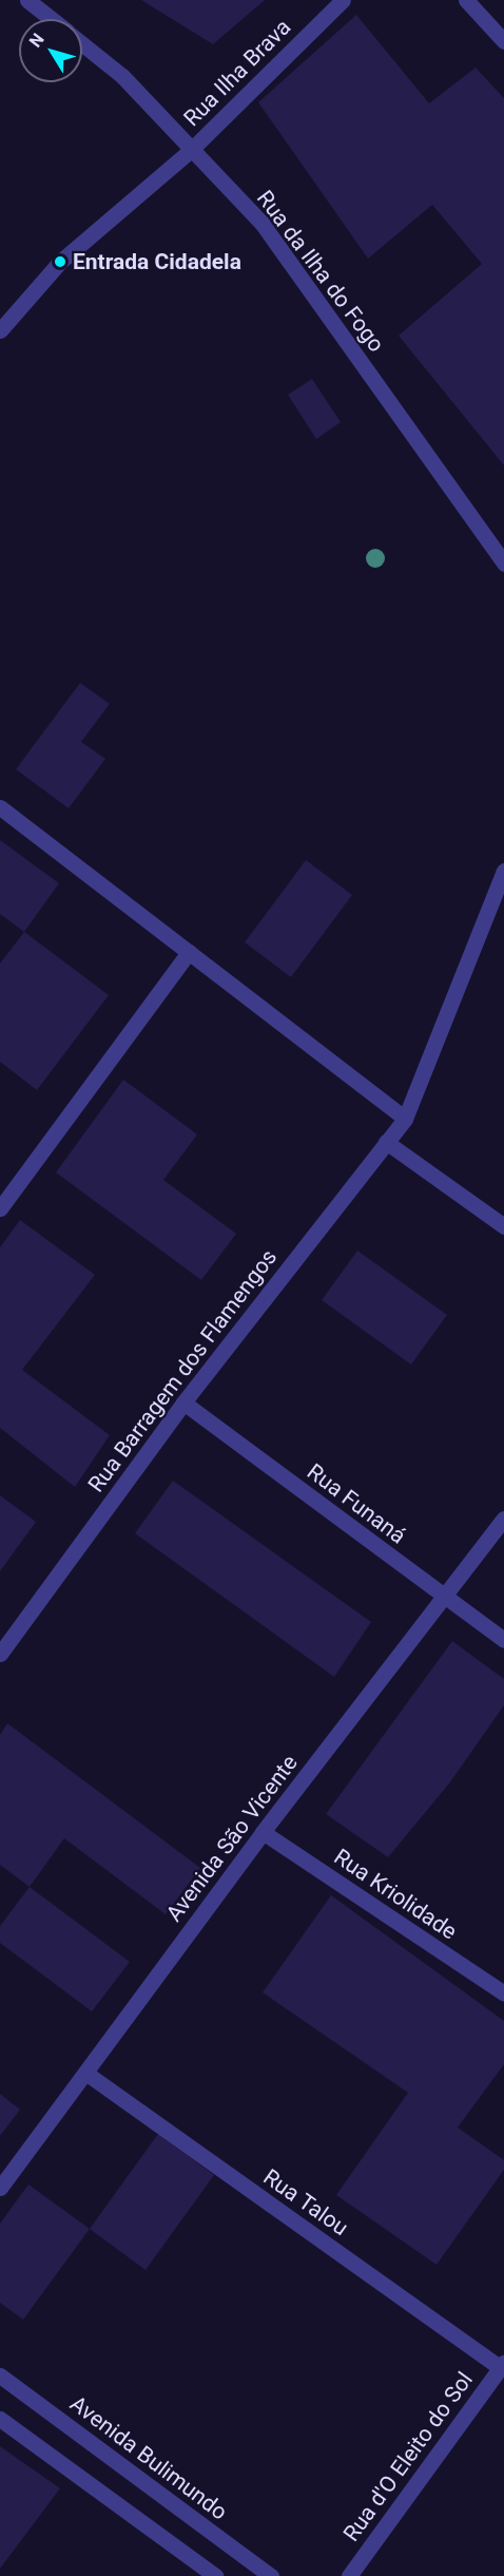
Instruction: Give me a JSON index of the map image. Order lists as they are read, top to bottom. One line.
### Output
{"streets":{"street":["Rua Ilha Brava","Rua da Ilha do Fogo","Rua Barragem dos Flamengos","Rua Funaná","Avenida São Vicente","Rua Kriolidade","Rua Talou","Rua d'O Eleito do Sol","Avenida Bulimundo"]},"crossings":[["Rua Ilha Brava","Rua da Ilha do Fogo"],["Rua Barragem dos Flamengos","Rua Funaná"],["Rua Funaná","Avenida São Vicente"],["Avenida São Vicente","Rua Kriolidade"],["Avenida São Vicente","Rua Talou"],["Rua Talou","Rua d'O Eleito do Sol"]],"places":["Entrada Cidadela"],"north":"top left"}
